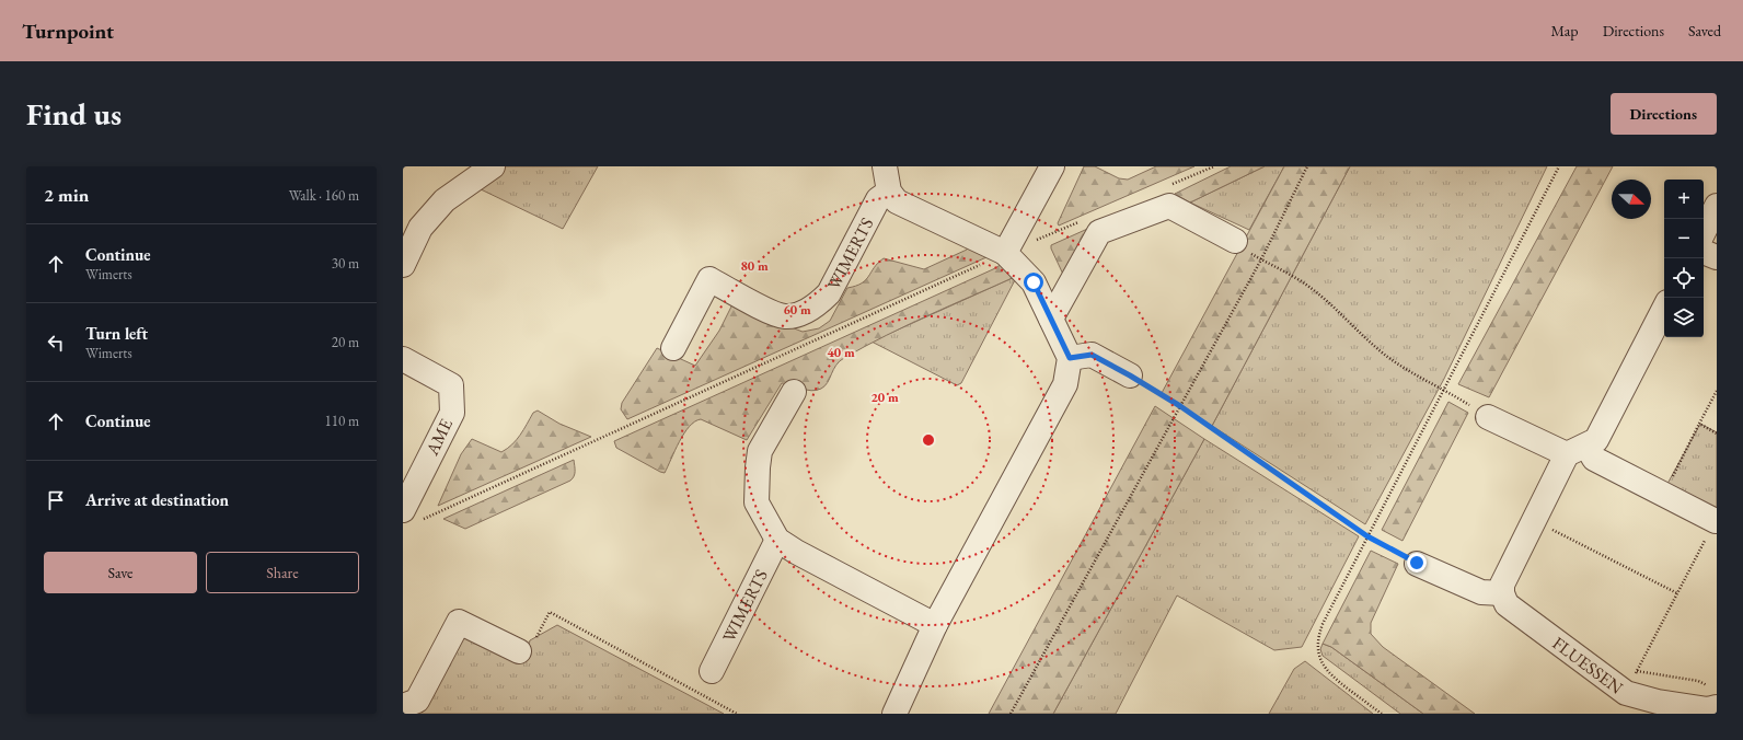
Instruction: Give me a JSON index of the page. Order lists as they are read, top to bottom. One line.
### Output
{"streets":{"street":["WIMERTS","AME","FLUESSEN"]},"north":"right","page":{"header":"Turnpoint","nav":["Map","Directions","Saved"],"buttons":["Directions",["Save","Share"]],"title":"Find us","heading":["2 min","Walk · 160 m"],"map_buttons":["+","−"],"list":[["Continue","Wimerts","30 m"],["Turn left","Wimerts","20 m"],["Continue","110 m"],"Arrive at destination"]},"rings":["80 m","60 m","40 m","20 m"]}
